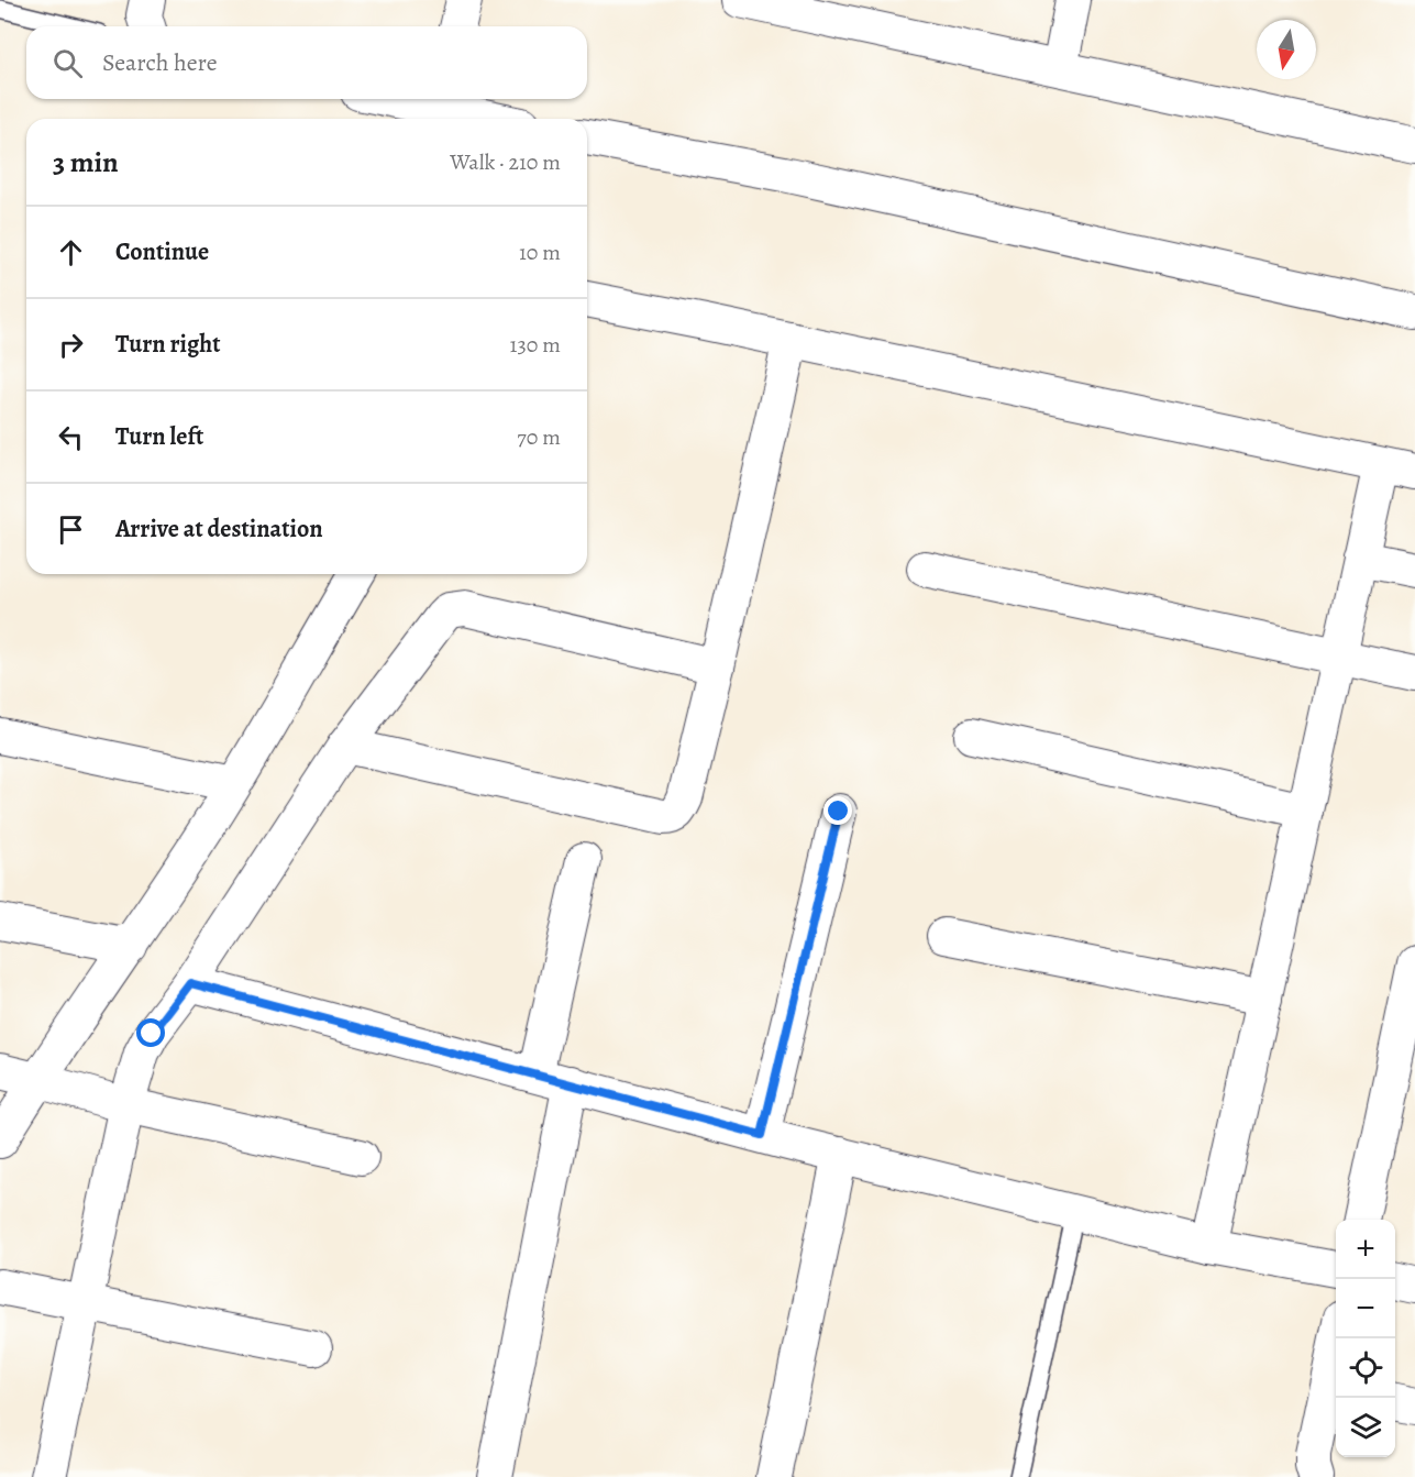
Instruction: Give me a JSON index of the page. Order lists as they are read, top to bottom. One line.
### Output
{"north":"bottom","page":{"search":"Search here","heading":["3 min","Walk · 210 m"],"list":[["Continue","10 m"],["Turn right","130 m"],["Turn left","70 m"],"Arrive at destination"],"map_buttons":["+","−"]}}
